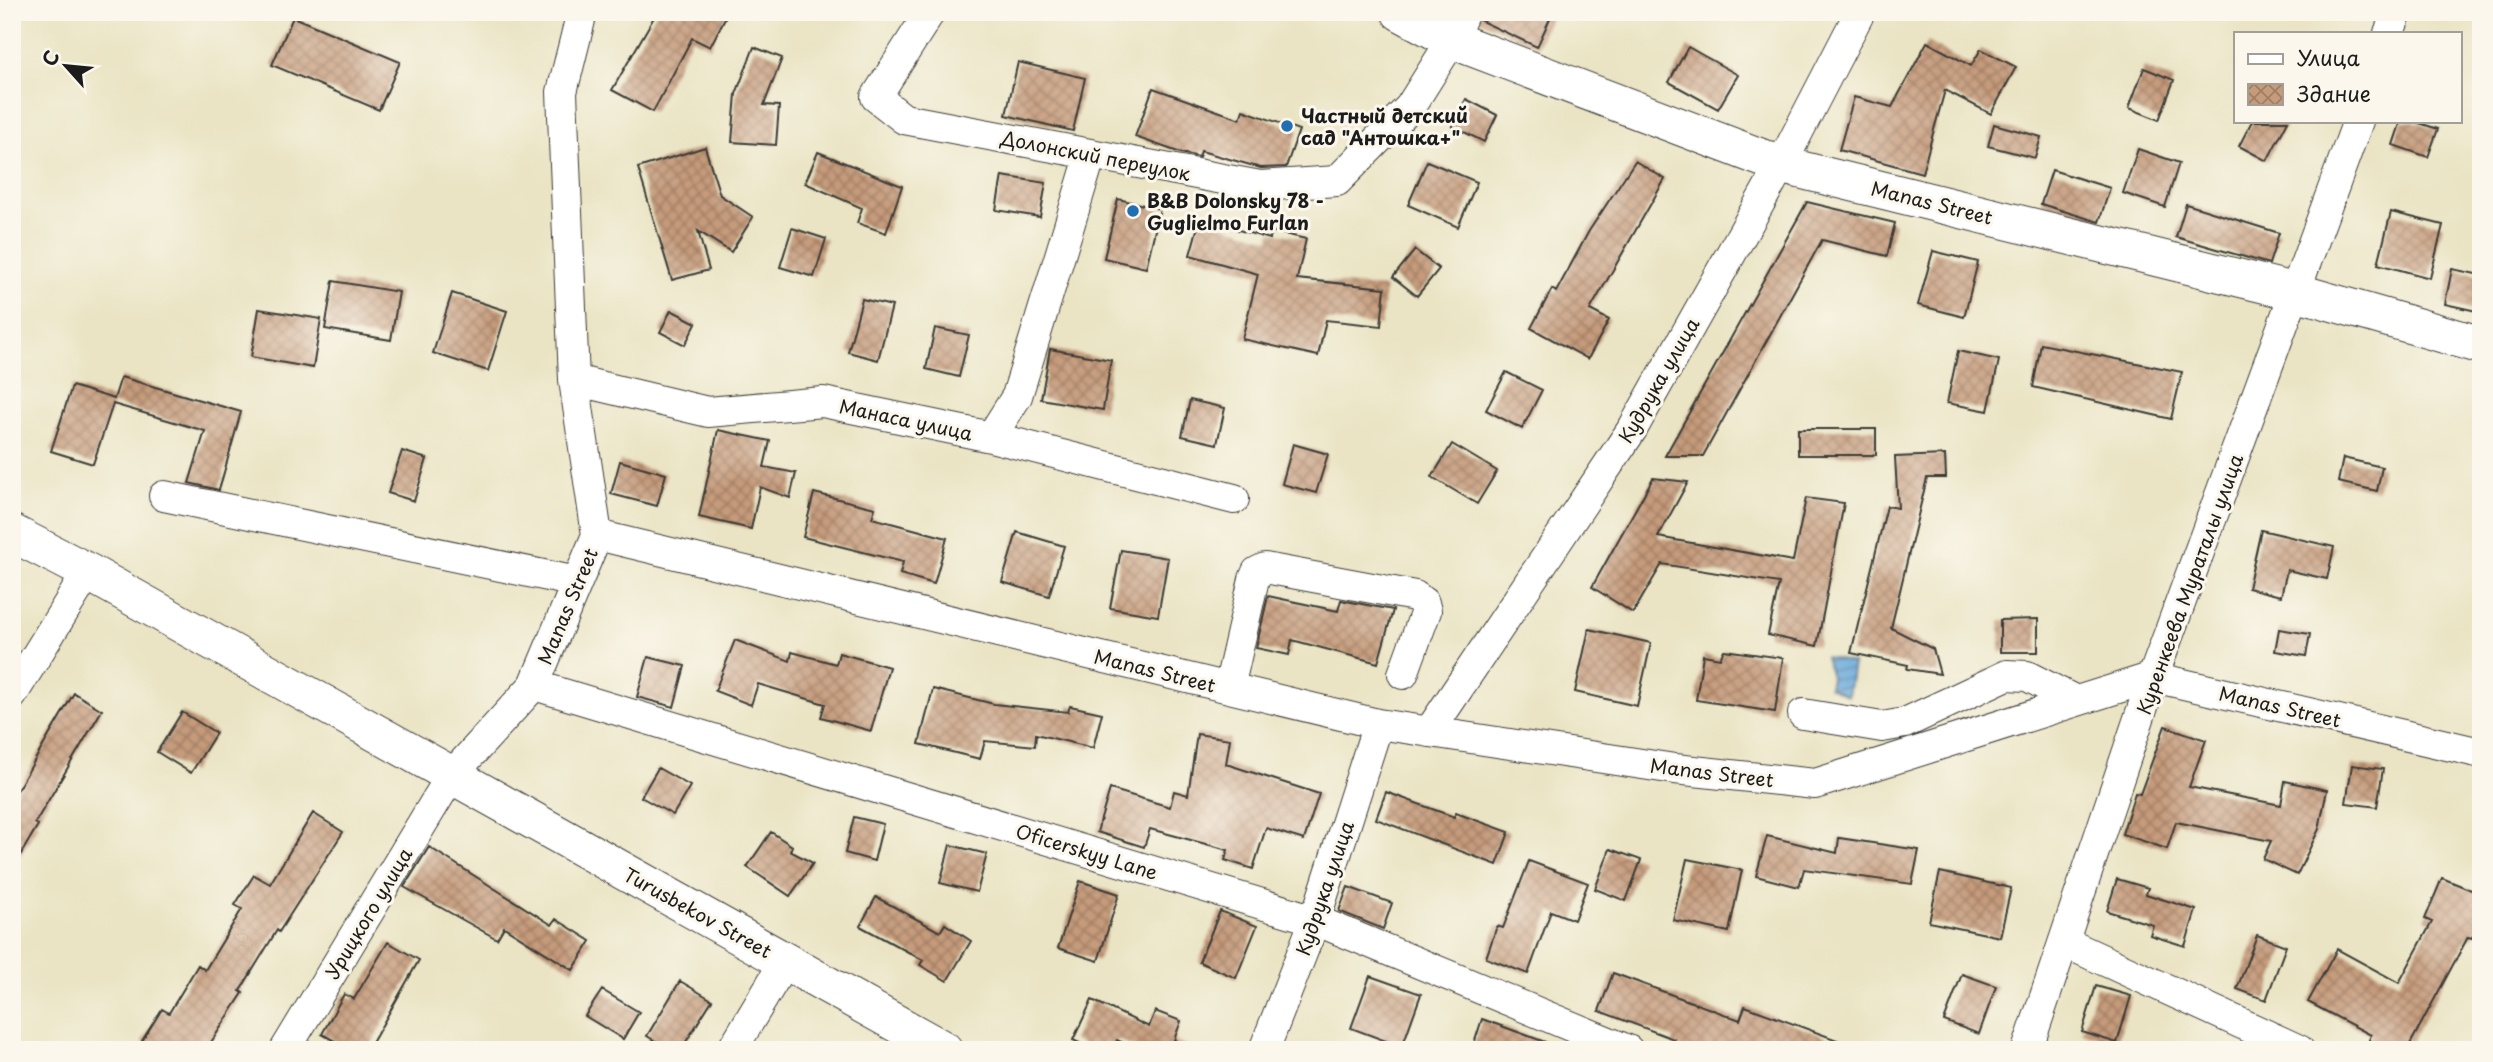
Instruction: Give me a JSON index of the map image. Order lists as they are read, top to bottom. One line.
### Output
{"streets":{"street":["Долонский переулок","Manas Street","Кудрука улица","Манаса улица","Куренкеева Мураталы улица","Oficerskyy Lane","Turusbekov Street","Урицкого улица"]},"crossings":[["Долонский переулок","Manas Street"],["Manas Street","Кудрука улица"],["Manas Street","Куренкеева Мураталы улица"],["Manas Street","Oficerskyy Lane"],["Manas Street","Turusbekov Street"],["Manas Street","Урицкого улица"],["Кудрука улица","Oficerskyy Lane"],["Turusbekov Street","Урицкого улица"]],"places":["Частный детский сад \"Антошка+\"","B&B Dolonsky 78 - Guglielmo Furlan"],"legend":["Улица","Здание"],"north":"top left"}
